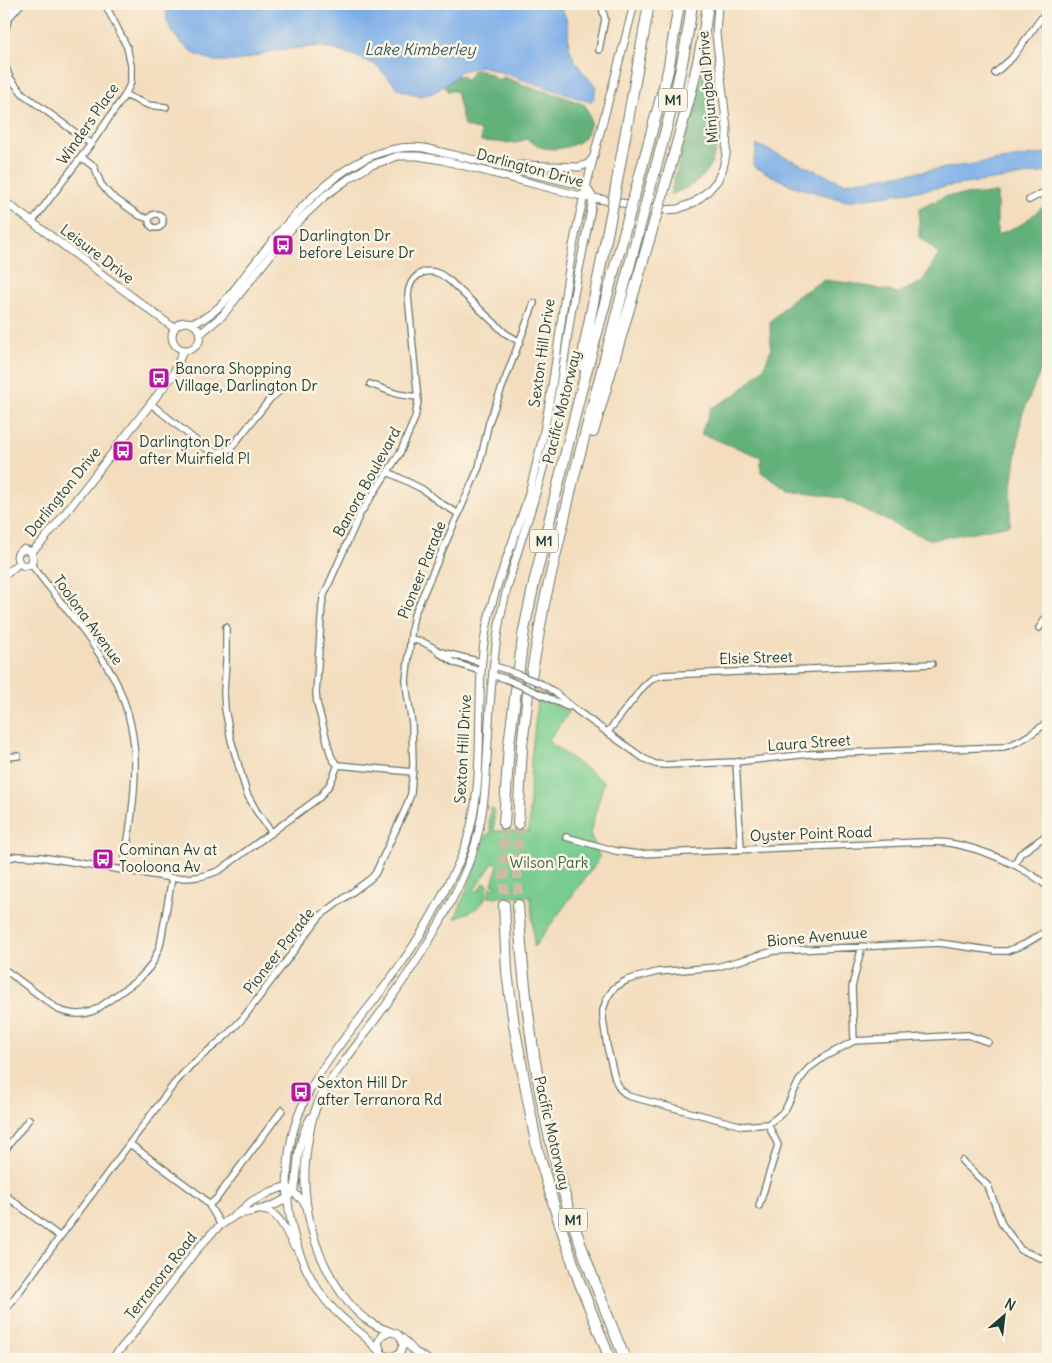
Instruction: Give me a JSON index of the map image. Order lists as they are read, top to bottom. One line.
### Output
{"streets":{"highway":["M1","Pacific Motorway"],"street":["Minjungbal Drive","Winders Place","Darlington Drive","Leisure Drive","Sexton Hill Drive","Banora Boulevard","Pioneer Parade","Toolona Avenue","Elsie Street","Laura Street","Oyster Point Road","Bione Avenuue","Terranora Road"]},"crossings":[["Minjungbal Drive","Darlington Drive"],["Minjungbal Drive","Sexton Hill Drive"],["Winders Place","Leisure Drive"],["Darlington Drive","Leisure Drive"],["Darlington Drive","Sexton Hill Drive"],["Darlington Drive","Toolona Avenue"],["Sexton Hill Drive","Laura Street"],["Sexton Hill Drive","Terranora Road"],["Banora Boulevard","Pioneer Parade"],["Elsie Street","Laura Street"]],"water":["Lake Kimberley"],"parks":["Wilson Park"],"places":{"bus stop":["Darlington Dr before Leisure Dr","Banora Shopping Village, Darlington Dr","Darlington Dr after Muirfield Pl","Cominan Av at Tooloona Av","Sexton Hill Dr after Terranora Rd"]},"north":"top right"}
